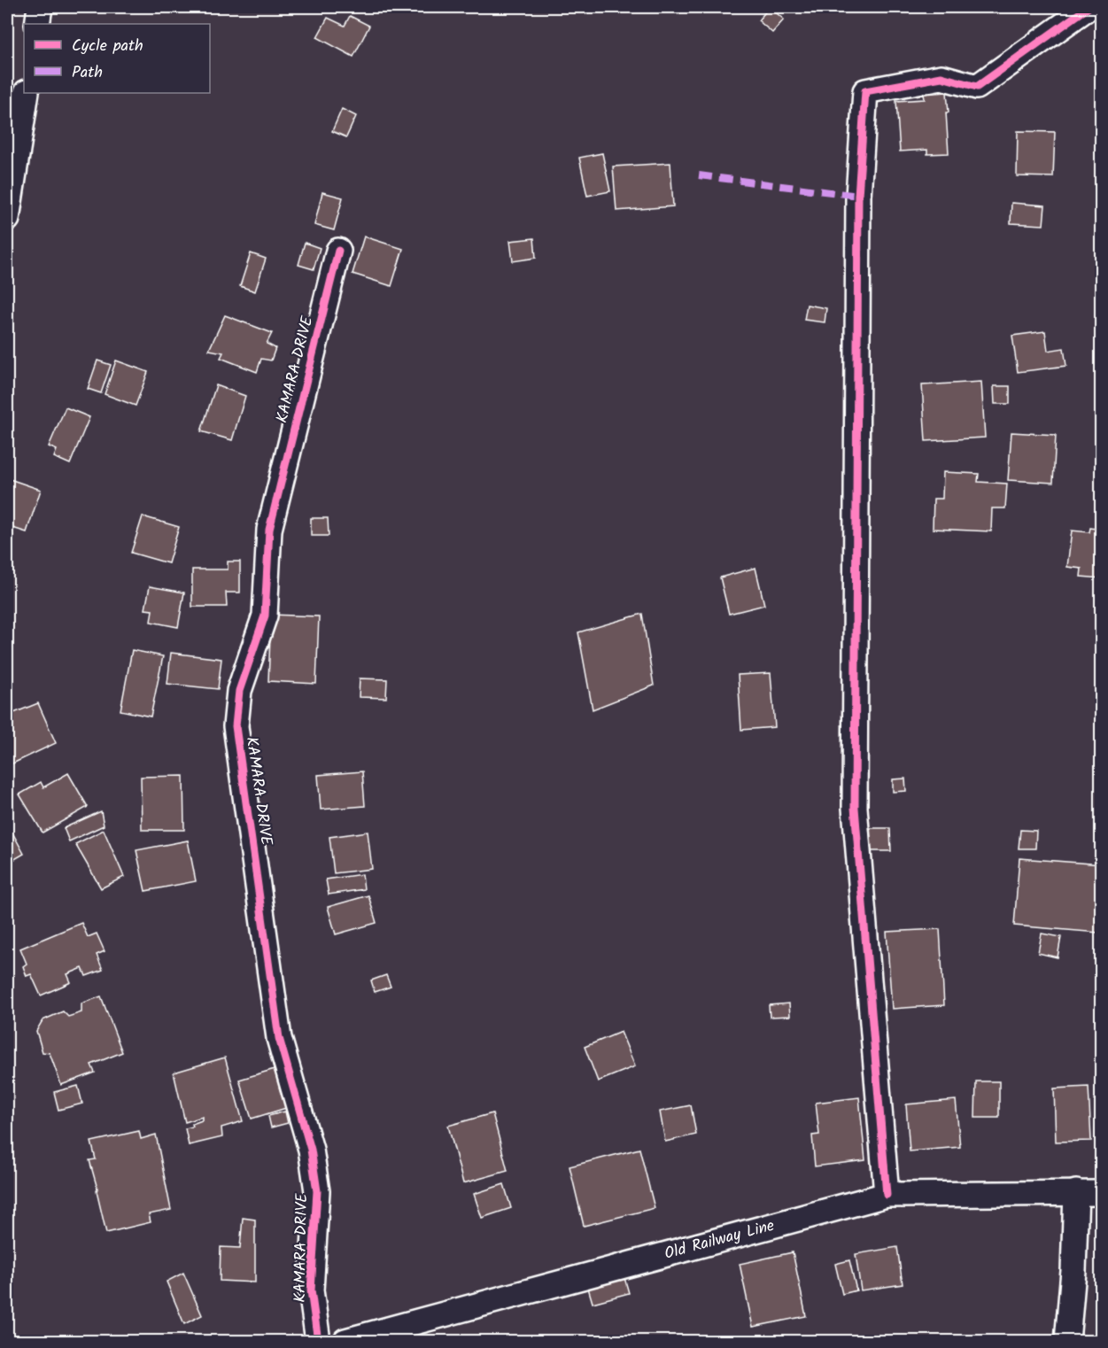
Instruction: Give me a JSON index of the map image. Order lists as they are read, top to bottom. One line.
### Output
{"streets":{"street":["KAMARA DRIVE","Old Railway Line"]},"legend":["Cycle path","Path"]}
